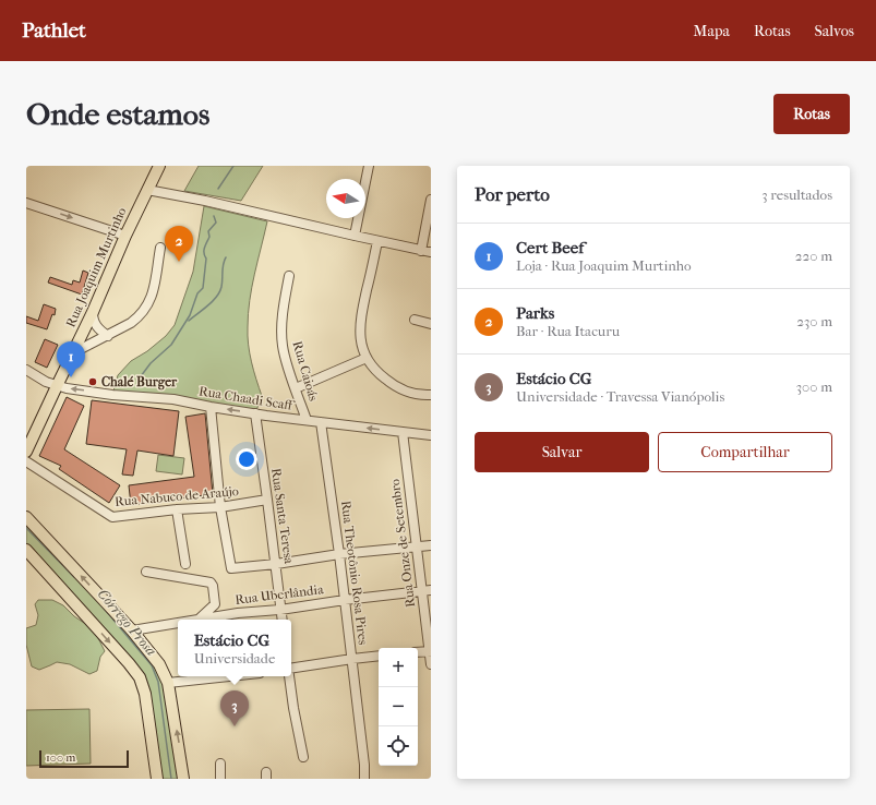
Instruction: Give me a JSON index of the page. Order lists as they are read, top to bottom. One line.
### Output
{"streets":{"main road":["Rua Joaquim Murtinho"],"street":["Rua Caioás","Rua Chaadi Scaff","Rua Nabuco de Araújo","Rua Santa Teresa","Rua Onze de Setembro","Rua Theotônio Rosa Pires","Rua Uberlândia"]},"crossings":[["Rua Joaquim Murtinho","Rua Chaadi Scaff"],["Rua Caioás","Rua Chaadi Scaff"],["Rua Chaadi Scaff","Rua Santa Teresa"],["Rua Chaadi Scaff","Rua Onze de Setembro"],["Rua Chaadi Scaff","Rua Theotônio Rosa Pires"],["Rua Nabuco de Araújo","Rua Santa Teresa"],["Rua Santa Teresa","Rua Uberlândia"],["Rua Onze de Setembro","Rua Uberlândia"],["Rua Theotônio Rosa Pires","Rua Uberlândia"]],"one_way":["Rua Chaadi Scaff"],"water":["Córrego Prosa"],"places":["Chalé Burger"],"scale_bar":"100 m","north":"left","page":{"header":"Pathlet","nav":["Mapa","Rotas","Salvos"],"buttons":["Rotas",["Salvar","Compartilhar"]],"title":"Onde estamos","heading":["Por perto","3 resultados"],"list":[{"mark":"1","name":"Cert Beef","note":"Loja · Rua Joaquim Murtinho","value":"220 m"},{"mark":"2","name":"Parks","note":"Bar · Rua Itacuru","value":"230 m"},{"mark":"3","name":"Estácio CG","note":"Universidade · Travessa Vianópolis","value":"300 m"}],"pins":["2","1","3"],"popup":["Estácio CG","Universidade"],"map_buttons":["+","−"],"scale":"100 m"}}
